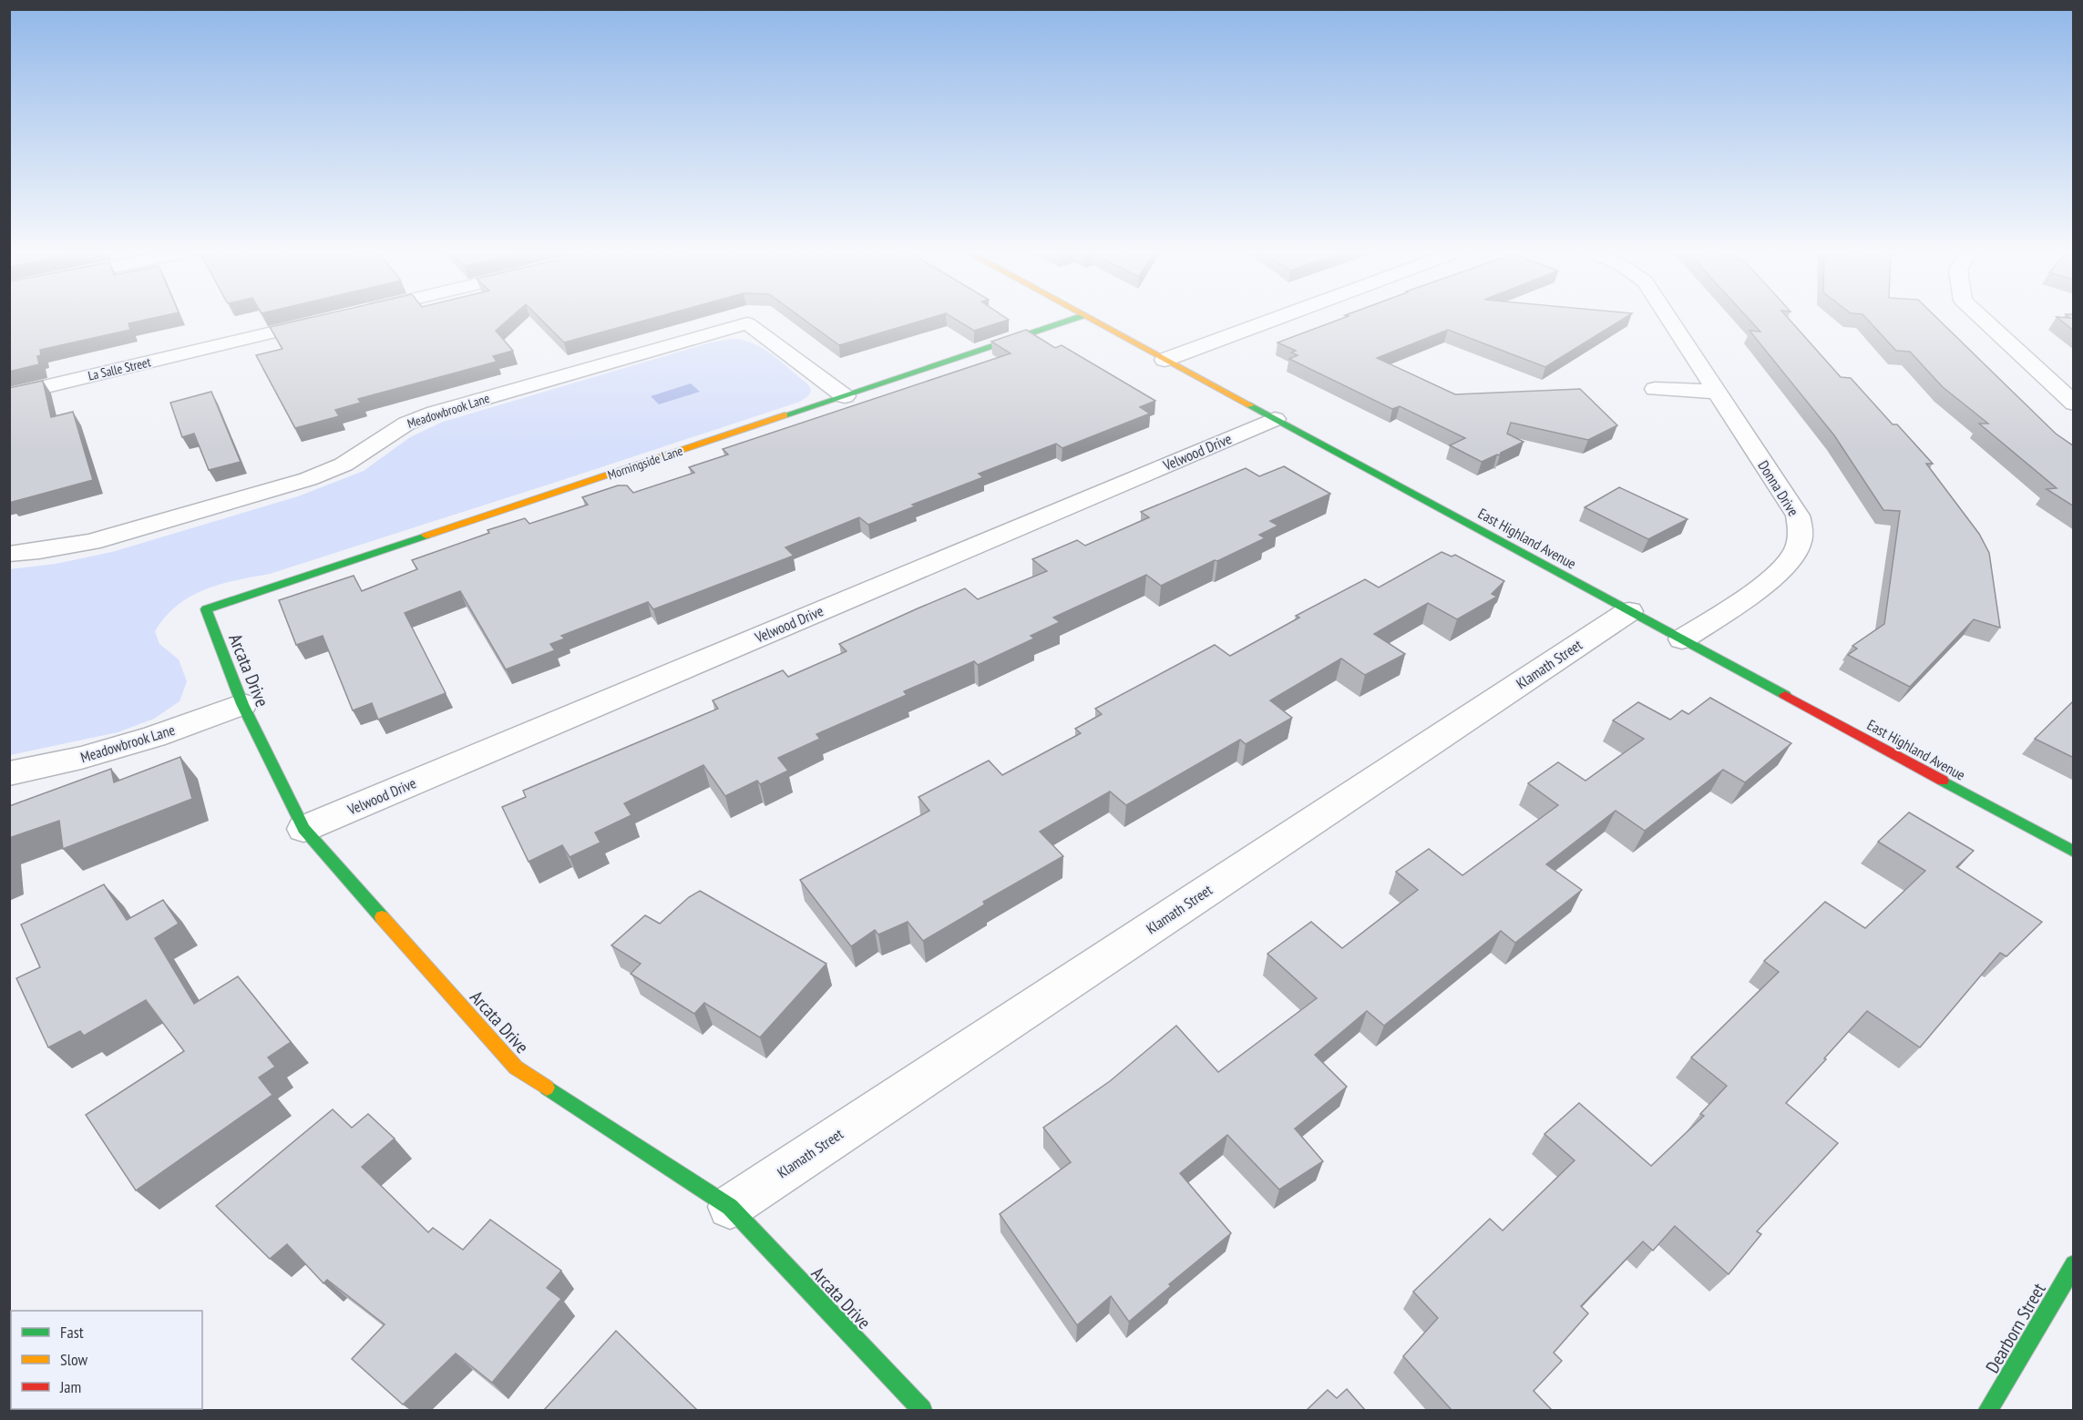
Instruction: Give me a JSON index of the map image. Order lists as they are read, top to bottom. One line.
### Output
{"streets":{"street":["La Salle Street","Meadowbrook Lane","Velwood Drive","Morningside Lane","Donna Drive","East Highland Avenue","Klamath Street","Arcata Drive","Dearborn Street"]},"crossings":[["Meadowbrook Lane","Morningside Lane"],["Meadowbrook Lane","Arcata Drive"],["Velwood Drive","East Highland Avenue"],["Velwood Drive","Arcata Drive"],["Morningside Lane","Arcata Drive"],["Donna Drive","East Highland Avenue"],["East Highland Avenue","Klamath Street"],["Klamath Street","Arcata Drive"]],"legend":["Fast","Slow","Jam"]}
